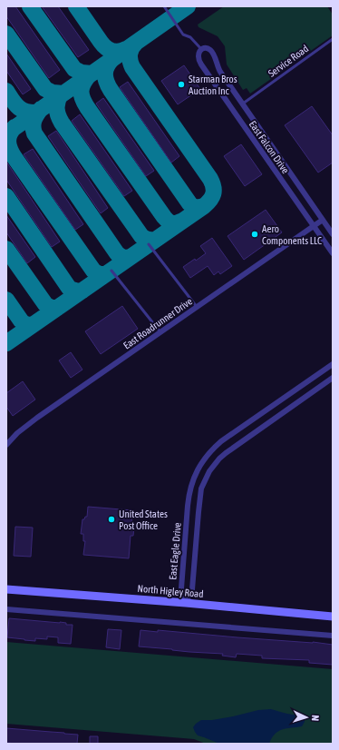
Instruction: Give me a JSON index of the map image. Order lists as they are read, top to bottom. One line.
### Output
{"streets":{"main road":["North Higley Road"],"street":["East Falcon Drive","East Roadrunner Drive","East Eagle Drive"],"lane":["Service Road"]},"crossings":[["Service Road","East Falcon Drive"],["East Falcon Drive","East Roadrunner Drive"],["East Eagle Drive","North Higley Road"]],"places":["Starman Bros Auction Inc","Aero Components LLC","United States Post Office"],"north":"right"}
